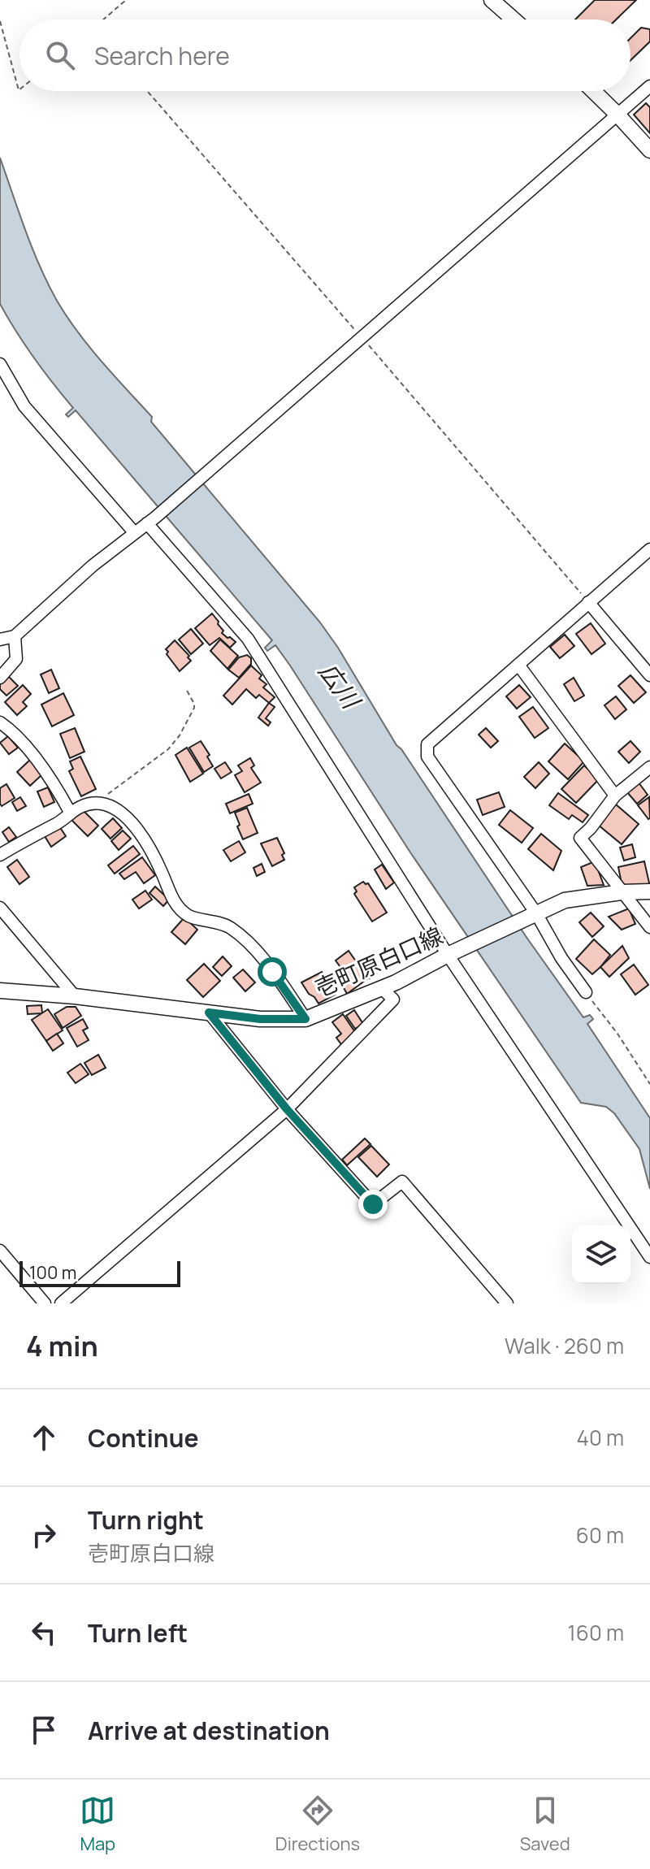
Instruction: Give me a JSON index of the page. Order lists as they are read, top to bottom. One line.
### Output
{"streets":{"main road":["壱町原白口線"]},"water":["広川"],"scale_bar":"100 m","page":{"search":"Search here","scale":"100 m","heading":["4 min","Walk · 260 m"],"list":[["Continue","40 m"],["Turn right","壱町原白口線","60 m"],["Turn left","160 m"],"Arrive at destination"],"nav":["Map","Directions","Saved"]}}
